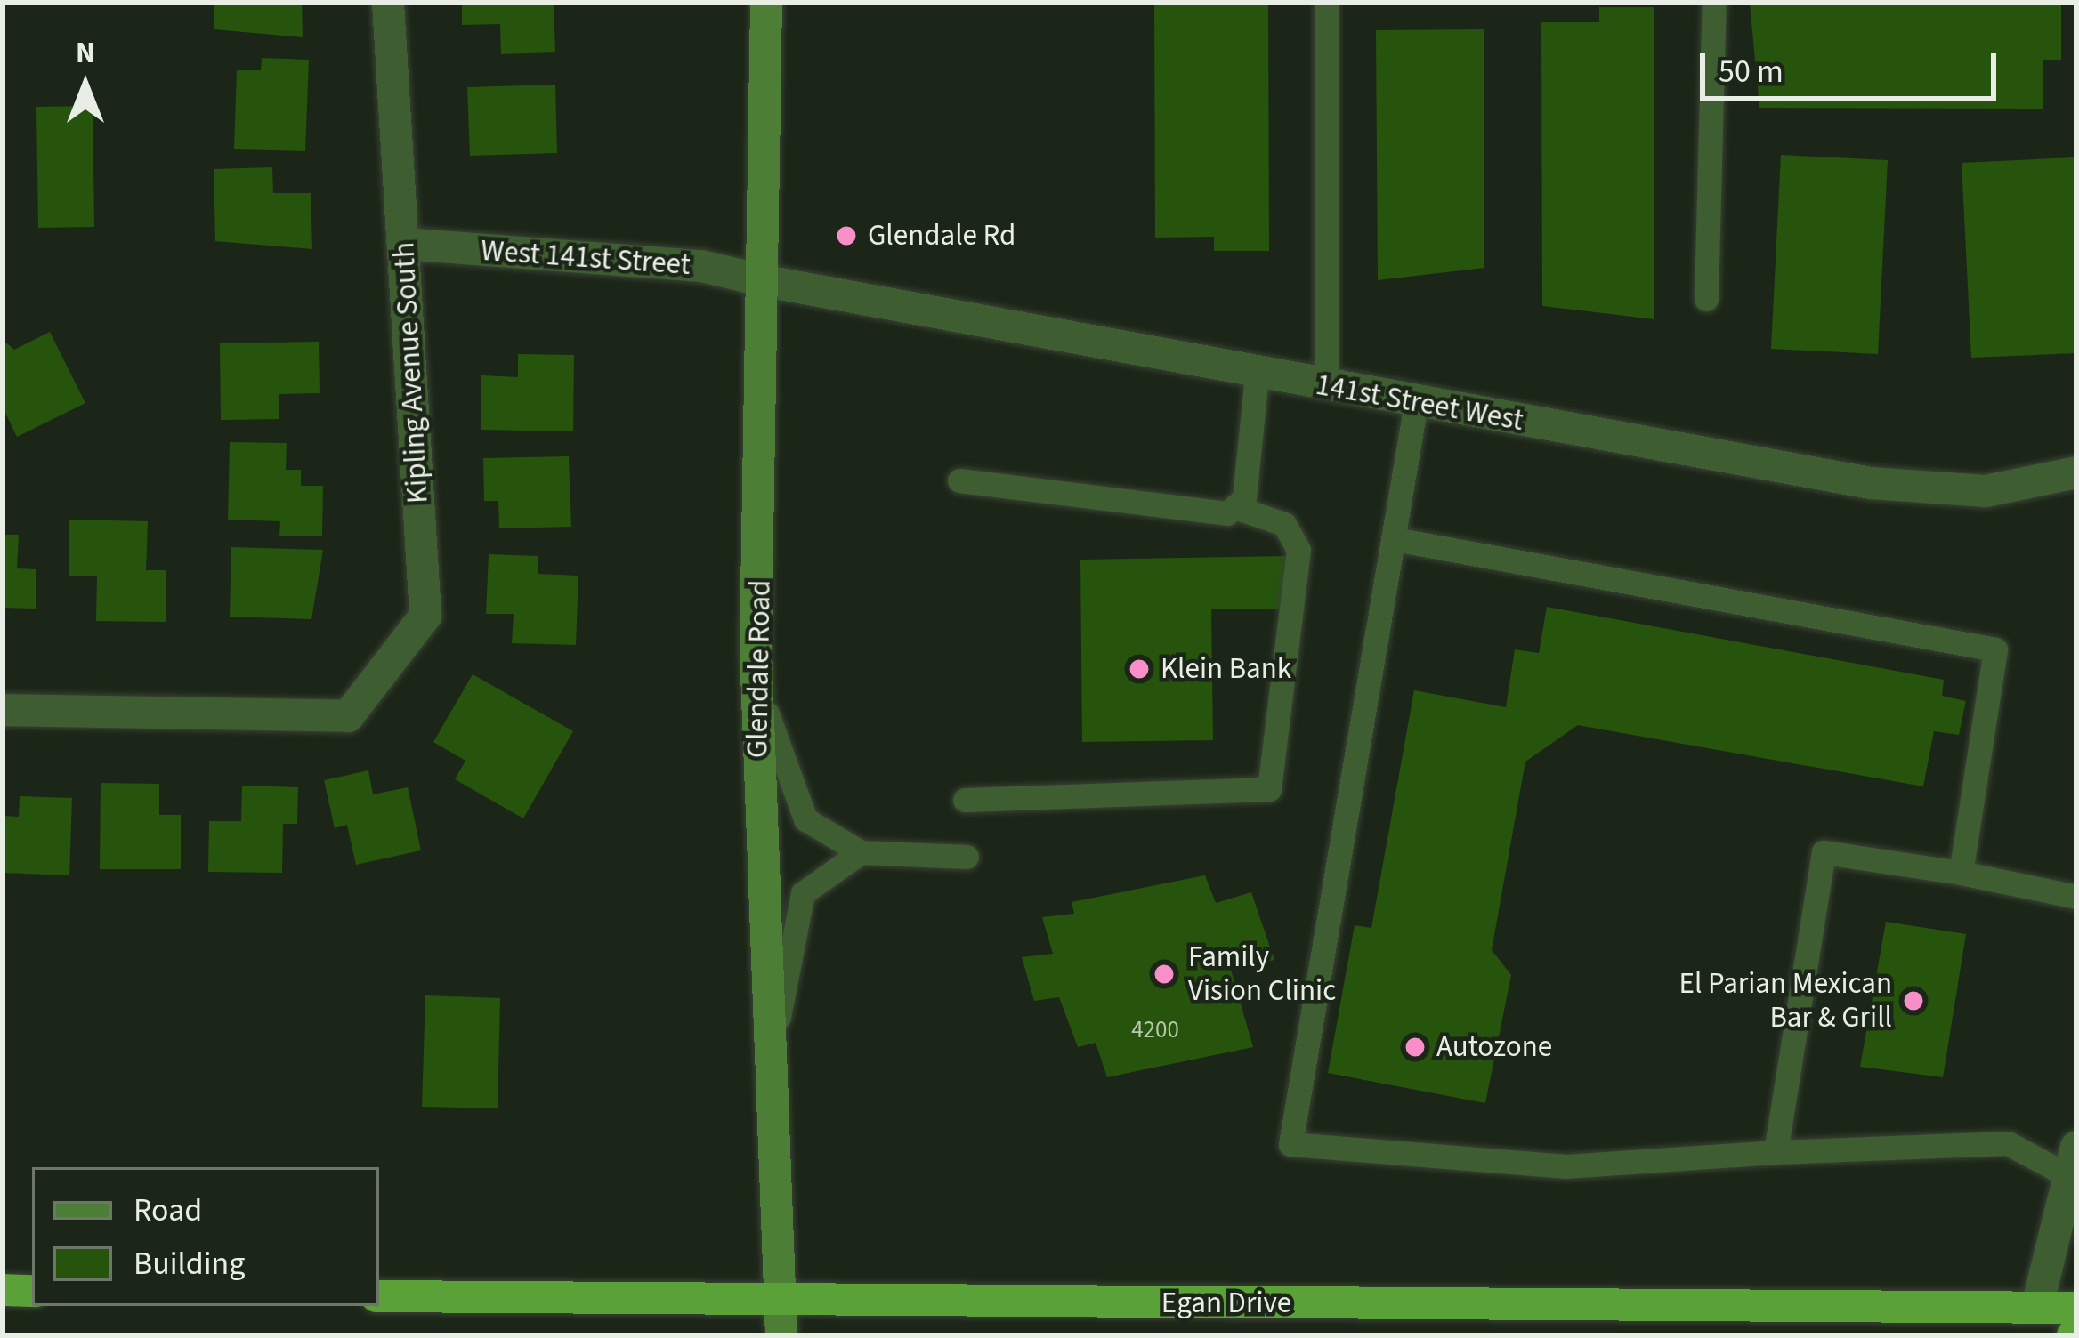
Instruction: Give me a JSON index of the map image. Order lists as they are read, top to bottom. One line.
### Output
{"streets":{"highway":["Egan Drive"],"main road":["Glendale Road"],"street":["West 141st Street","Kipling Avenue South","141st Street West"]},"crossings":[["West 141st Street","Kipling Avenue South"],["West 141st Street","141st Street West"],["West 141st Street","Glendale Road"],["141st Street West","Glendale Road"],["Glendale Road","Egan Drive"]],"places":["Glendale Rd","Klein Bank","Family Vision Clinic","El Parian Mexican Bar & Grill","Autozone"],"house_numbers":["4200"],"legend":["Road","Building"],"scale_bar":"50 m","north":"top"}
